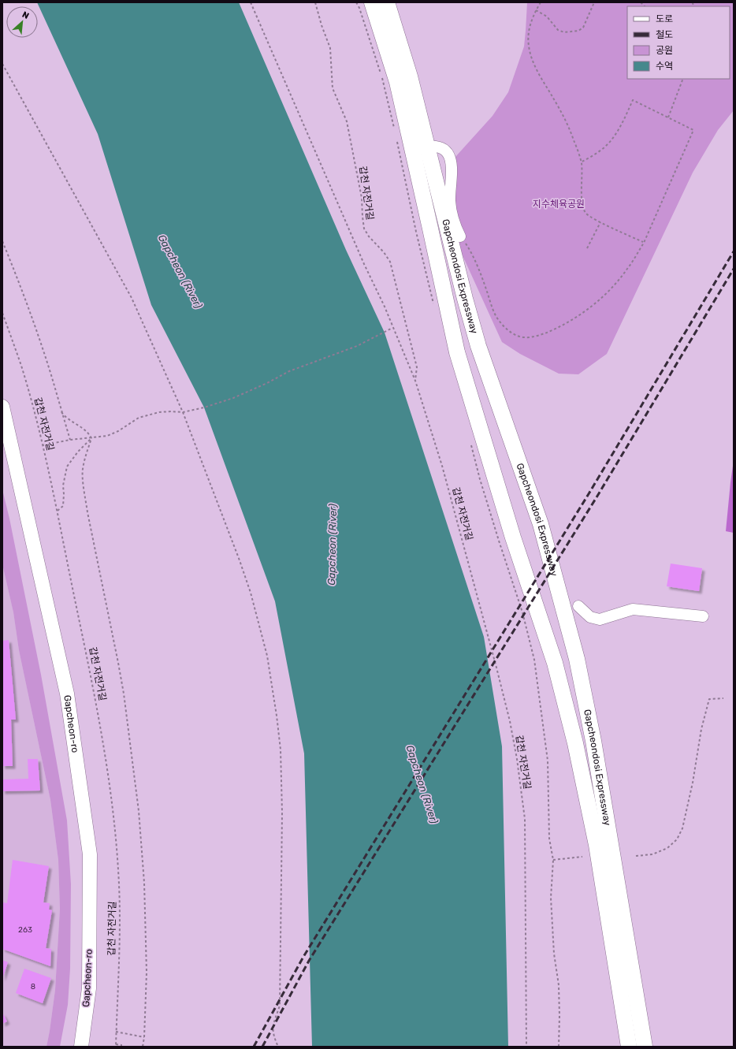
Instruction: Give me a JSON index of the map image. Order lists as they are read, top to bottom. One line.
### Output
{"streets":{"highway":["Gapcheondosi Expressway"],"main road":["Gapcheon-ro"],"path":["갑천 자전거길"]},"water":["Gapcheon (River)"],"parks":["지수체육공원"],"house_numbers":["263","8"],"legend":["도로","철도","공원","수역"],"north":"top right"}
